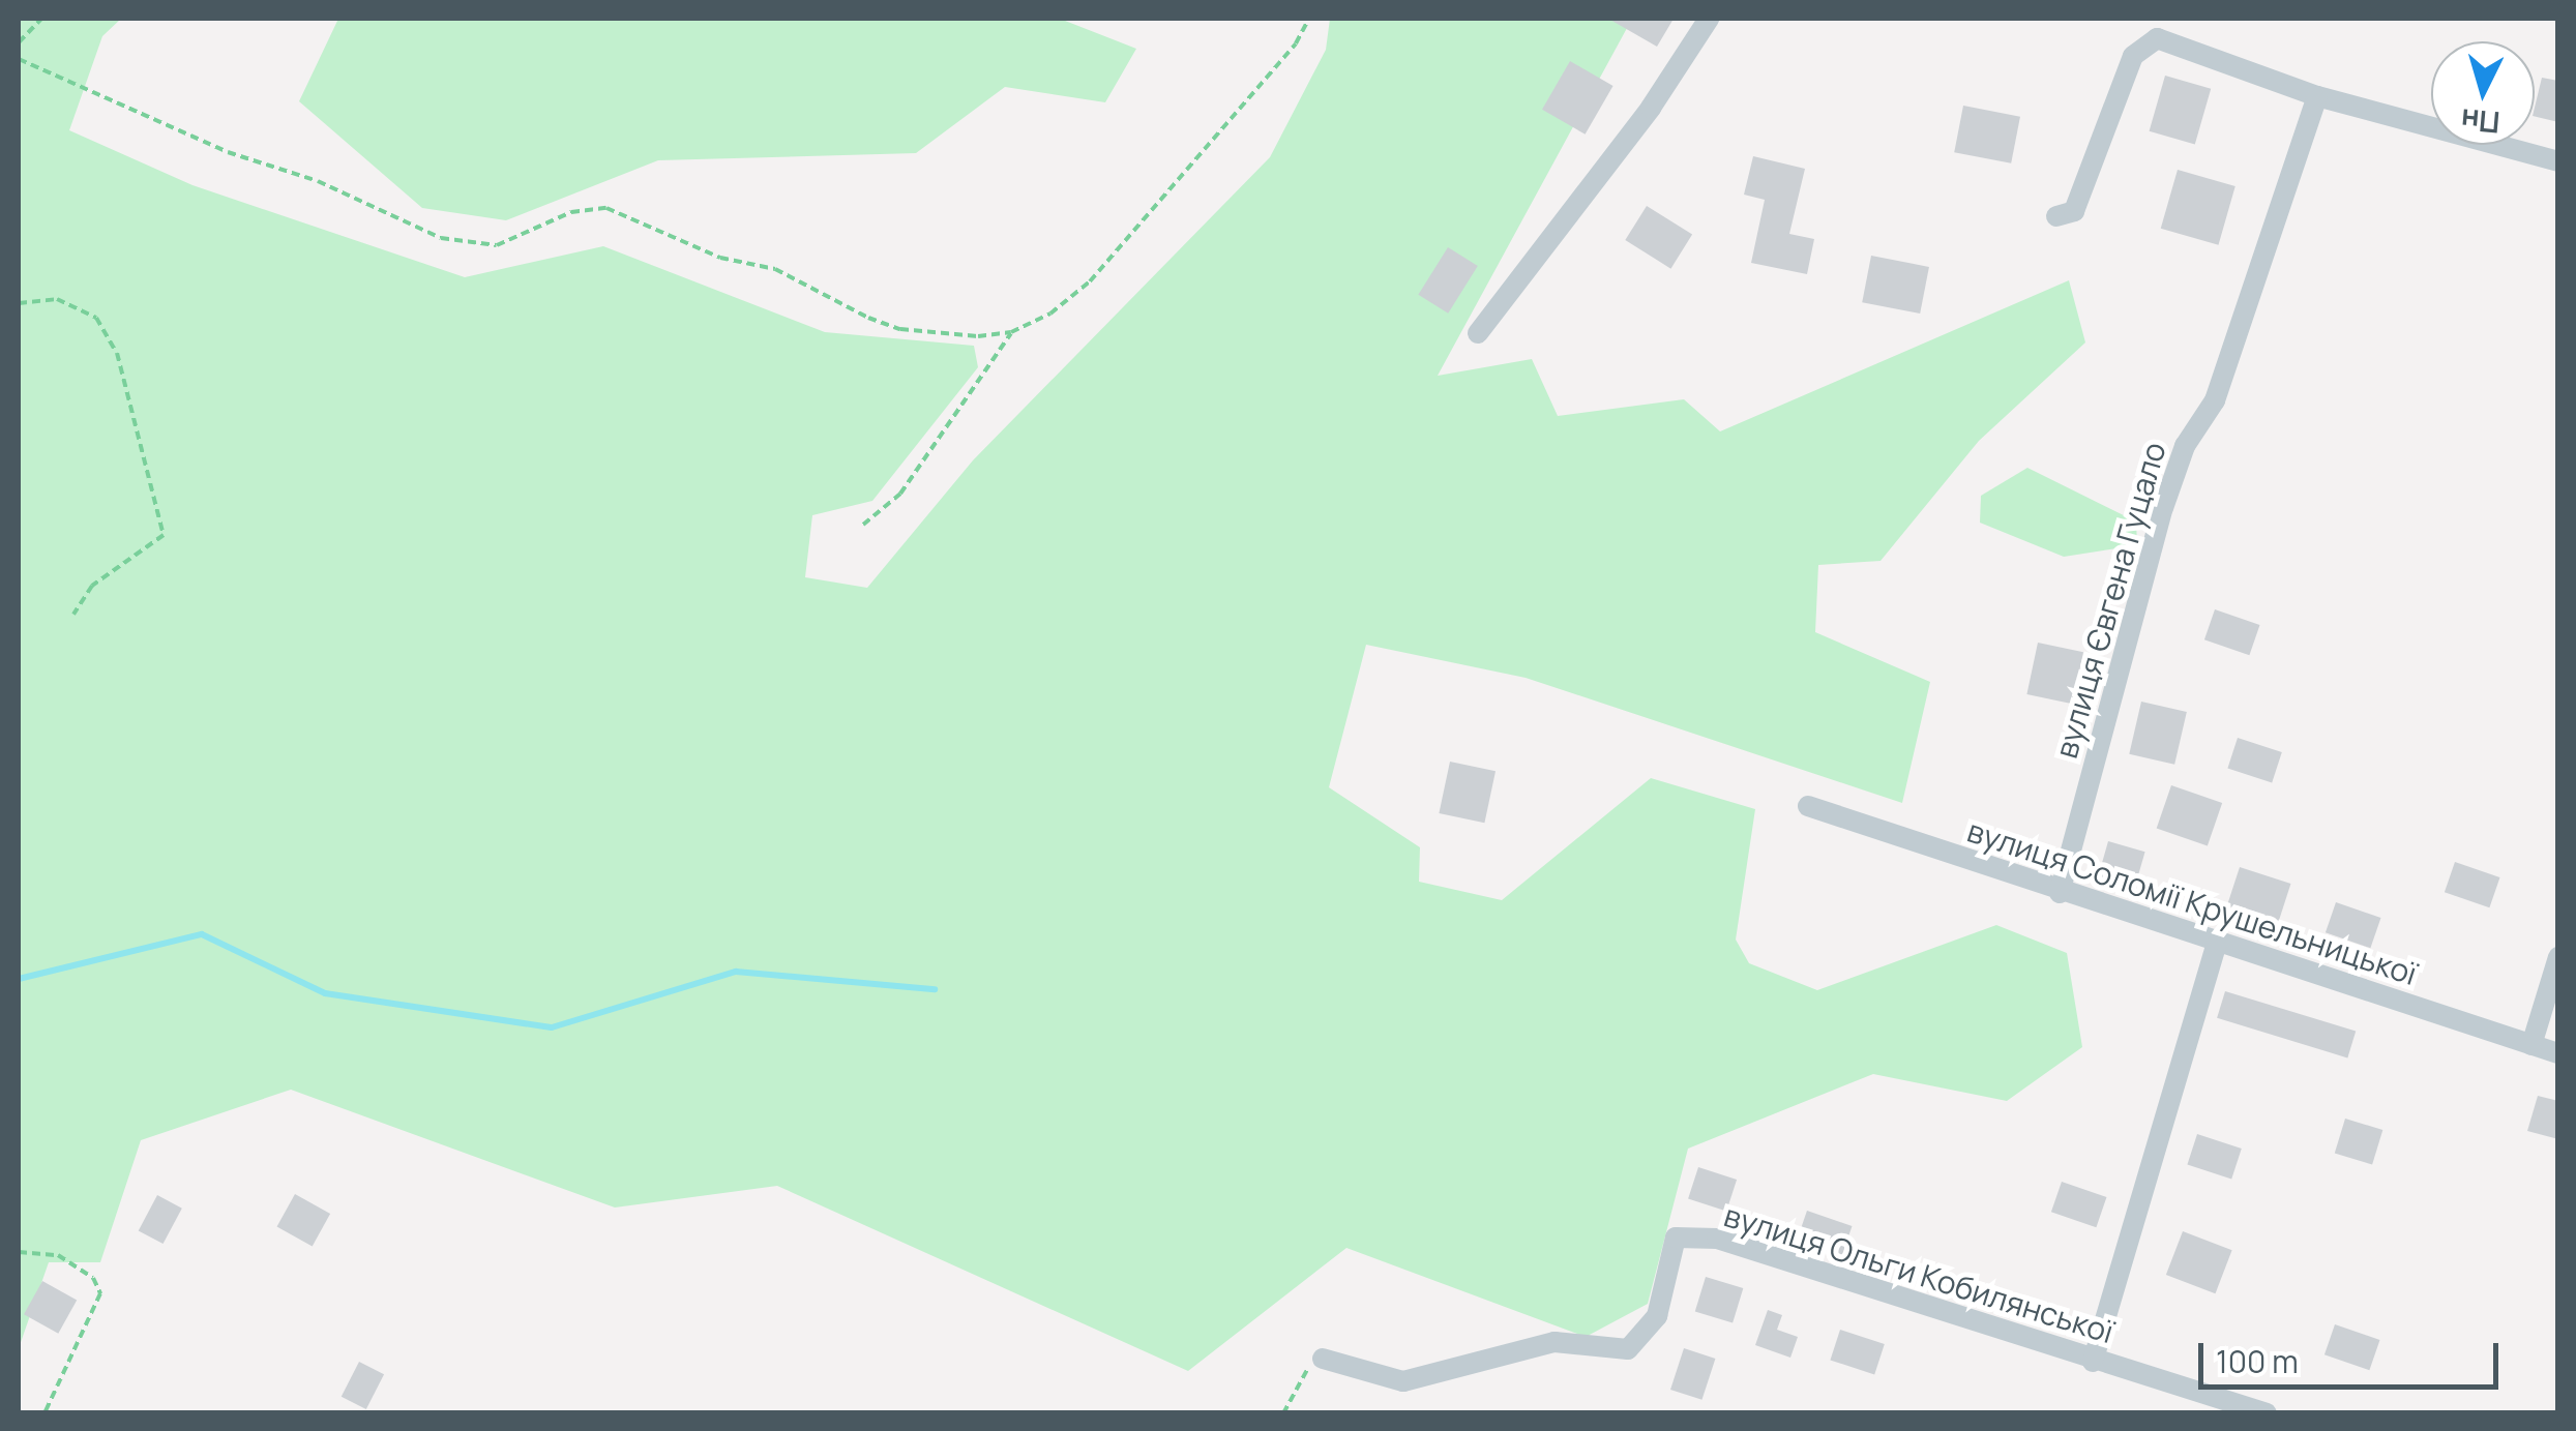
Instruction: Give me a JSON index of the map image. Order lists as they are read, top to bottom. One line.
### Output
{"streets":{"street":["вулиця Євгена Гуцало","вулиця Соломії Крушельницької","вулиця Ольги Кобилянської"]},"crossings":[["вулиця Євгена Гуцало","вулиця Соломії Крушельницької"]],"scale_bar":"100 m","north":"bottom"}
